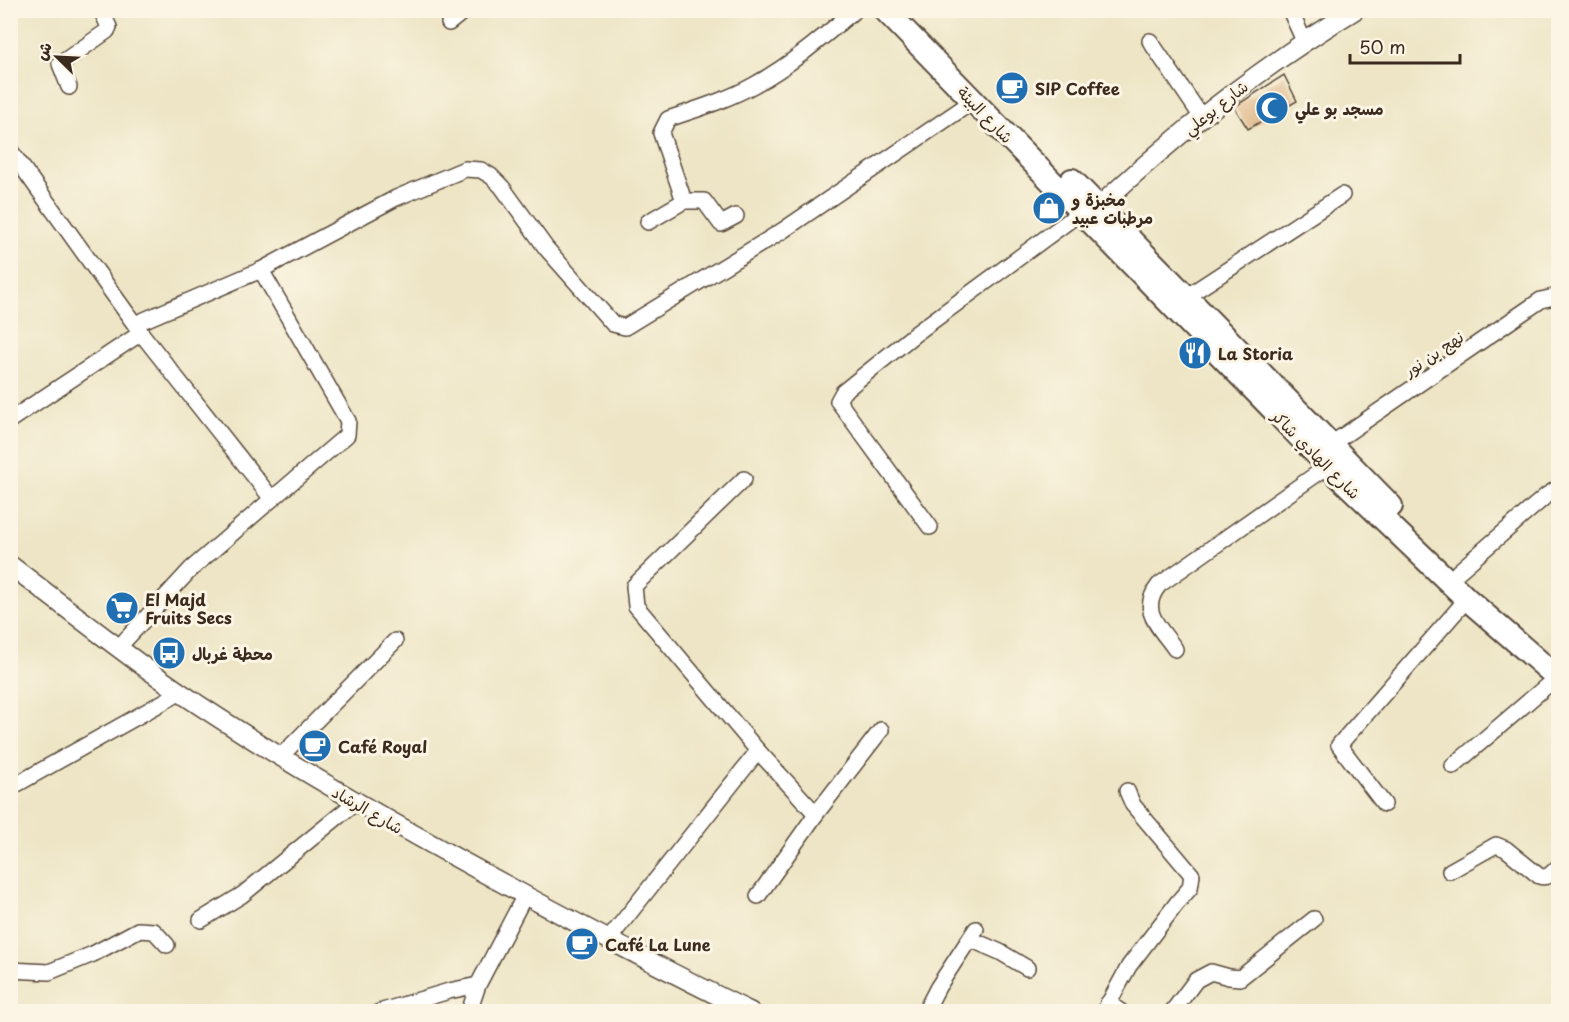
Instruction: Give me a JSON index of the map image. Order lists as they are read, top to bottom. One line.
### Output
{"streets":{"main road":["شارع البيئة","شارع الهادي شاكر"],"street":["شارع بوعلي","نهج بن نور","شارع الرشاد"]},"crossings":[["شارع بوعلي","شارع البيئة"],["شارع بوعلي","شارع الهادي شاكر"],["شارع البيئة","شارع الهادي شاكر"],["نهج بن نور","شارع الهادي شاكر"]],"places":{"cafe":["SIP Coffee","Café Royal","Café La Lune"],"mosque":["مسجد بو علي"],"shop":["مخبزة و مرطبات عبيد"],"restaurant":["La Storia"],"supermarket":["El Majd Fruits Secs"],"bus stop":["محطة غربال"]},"scale_bar":"50 m","north":"top left"}
